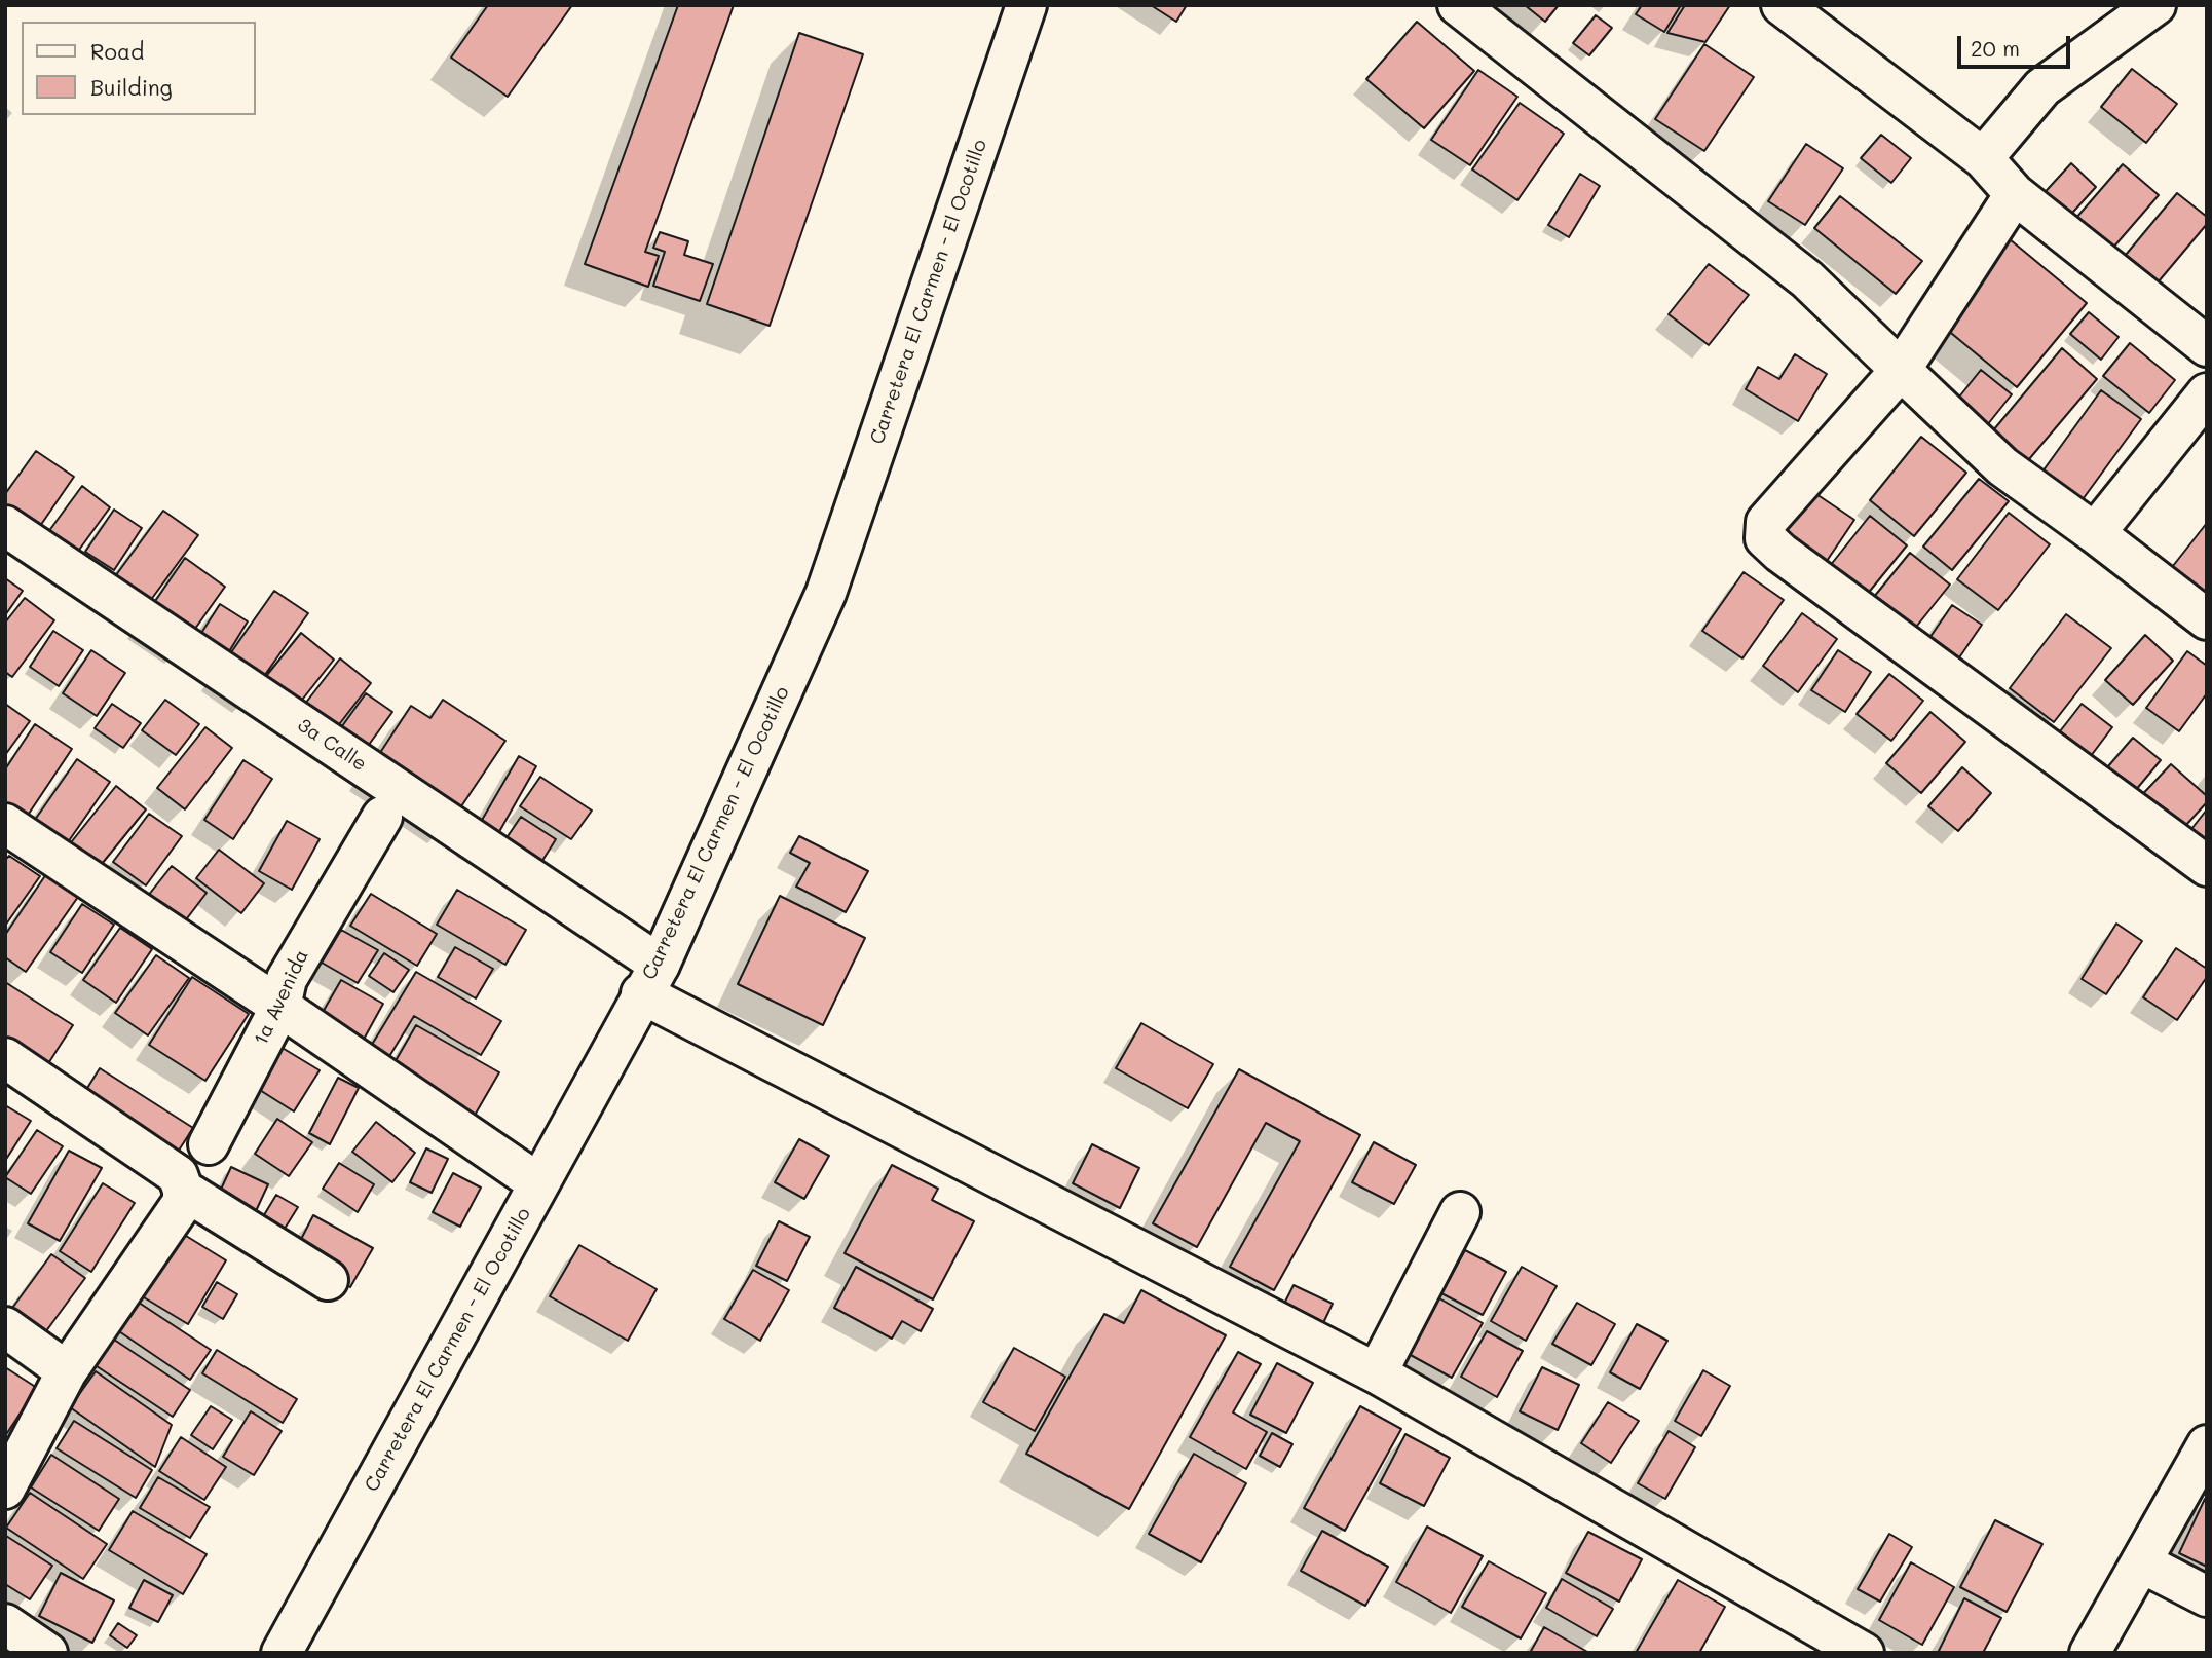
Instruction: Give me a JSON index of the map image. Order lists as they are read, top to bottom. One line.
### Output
{"streets":{"street":["Carretera El Carmen - El Ocotillo","3a Calle","1a Avenida"]},"crossings":[["Carretera El Carmen - El Ocotillo","3a Calle"]],"legend":["Road","Building"],"scale_bar":"20 m"}
